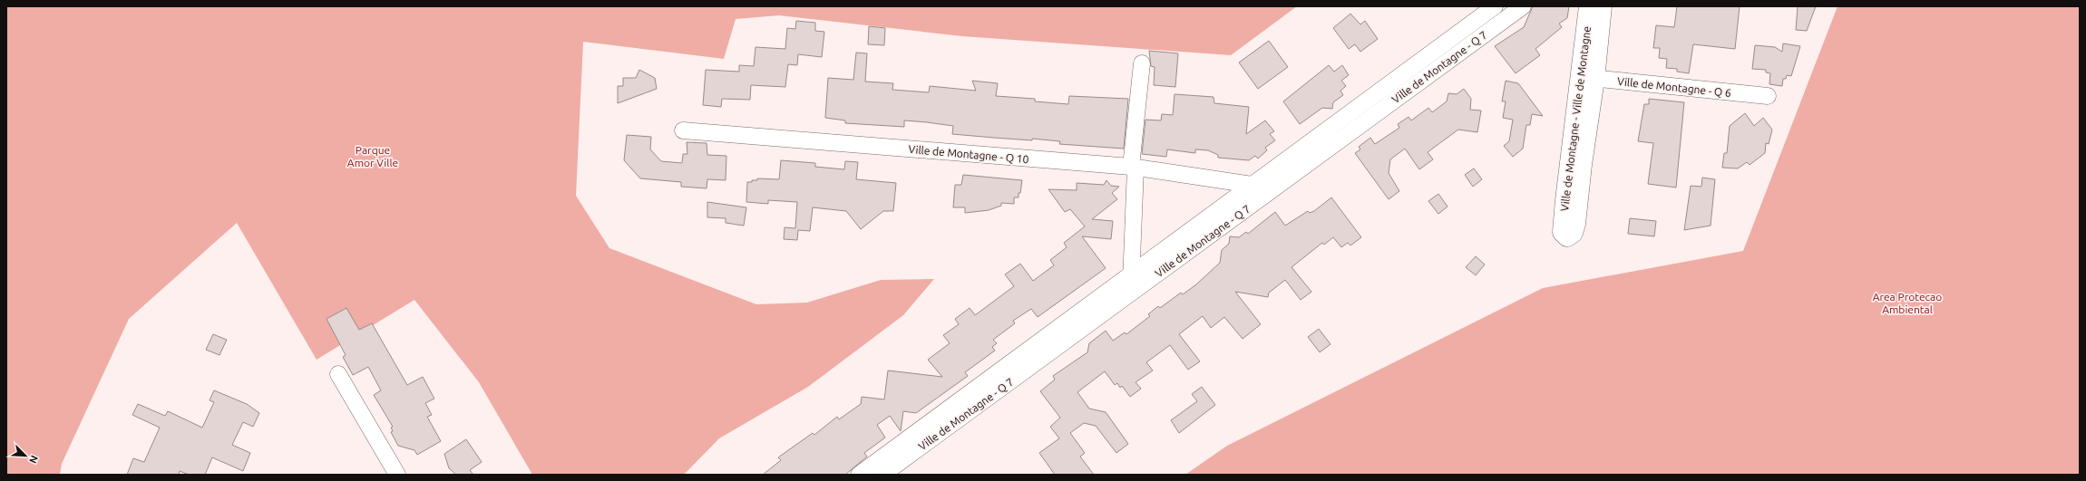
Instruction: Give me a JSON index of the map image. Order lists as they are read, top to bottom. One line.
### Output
{"streets":{"street":["Ville de Montagne - Q 7","Ville de Montagne - Q 6","Ville de Montagne - Ville de Montagne","Ville de Montagne - Q 10"]},"crossings":[["Ville de Montagne - Q 7","Ville de Montagne - Q 10"],["Ville de Montagne - Q 6","Ville de Montagne - Ville de Montagne"]],"parks":["Parque Amor Ville","Area Protecao Ambiental"],"north":"bottom right"}
